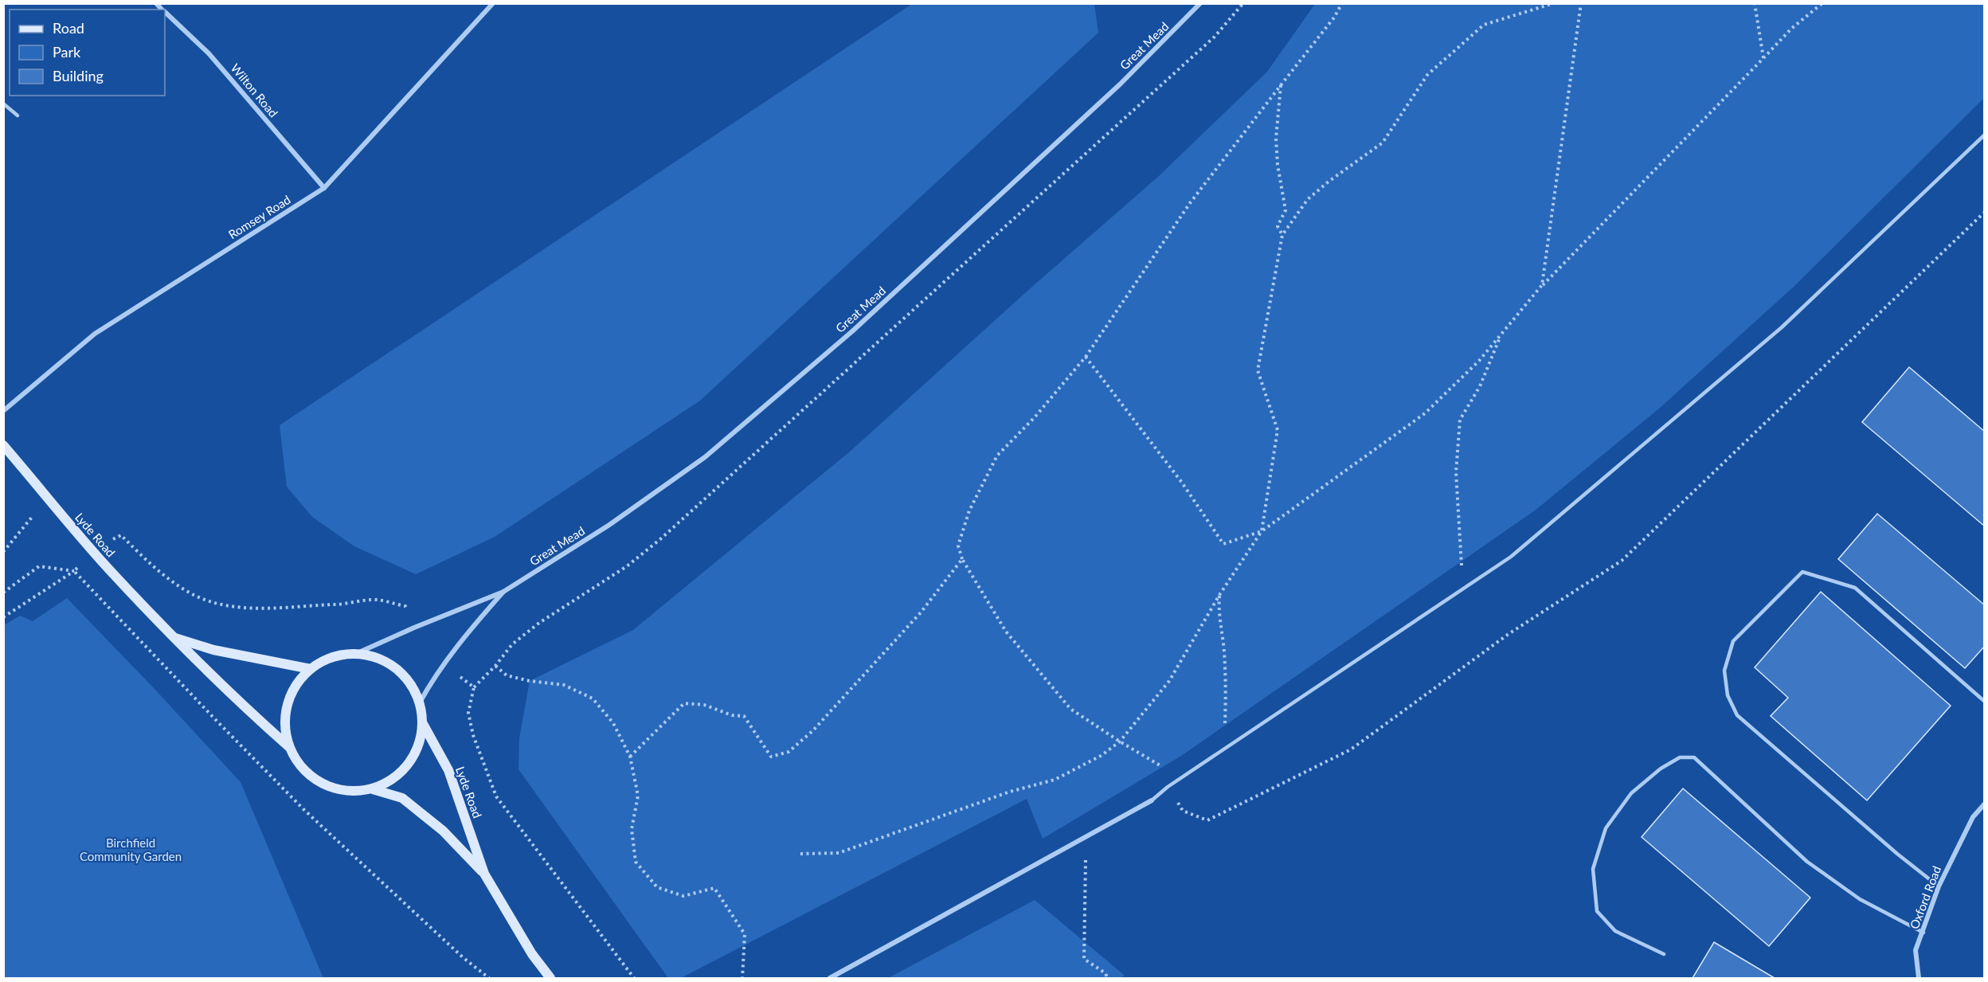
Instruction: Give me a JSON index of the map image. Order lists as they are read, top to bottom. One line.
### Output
{"streets":{"street":["Great Mead","Wilton Road","Romsey Road","Lyde Road","Oxford Road"]},"crossings":[["Great Mead","Lyde Road"],["Wilton Road","Romsey Road"]],"parks":["Birchfield Community Garden"],"legend":["Road","Park","Building"]}
